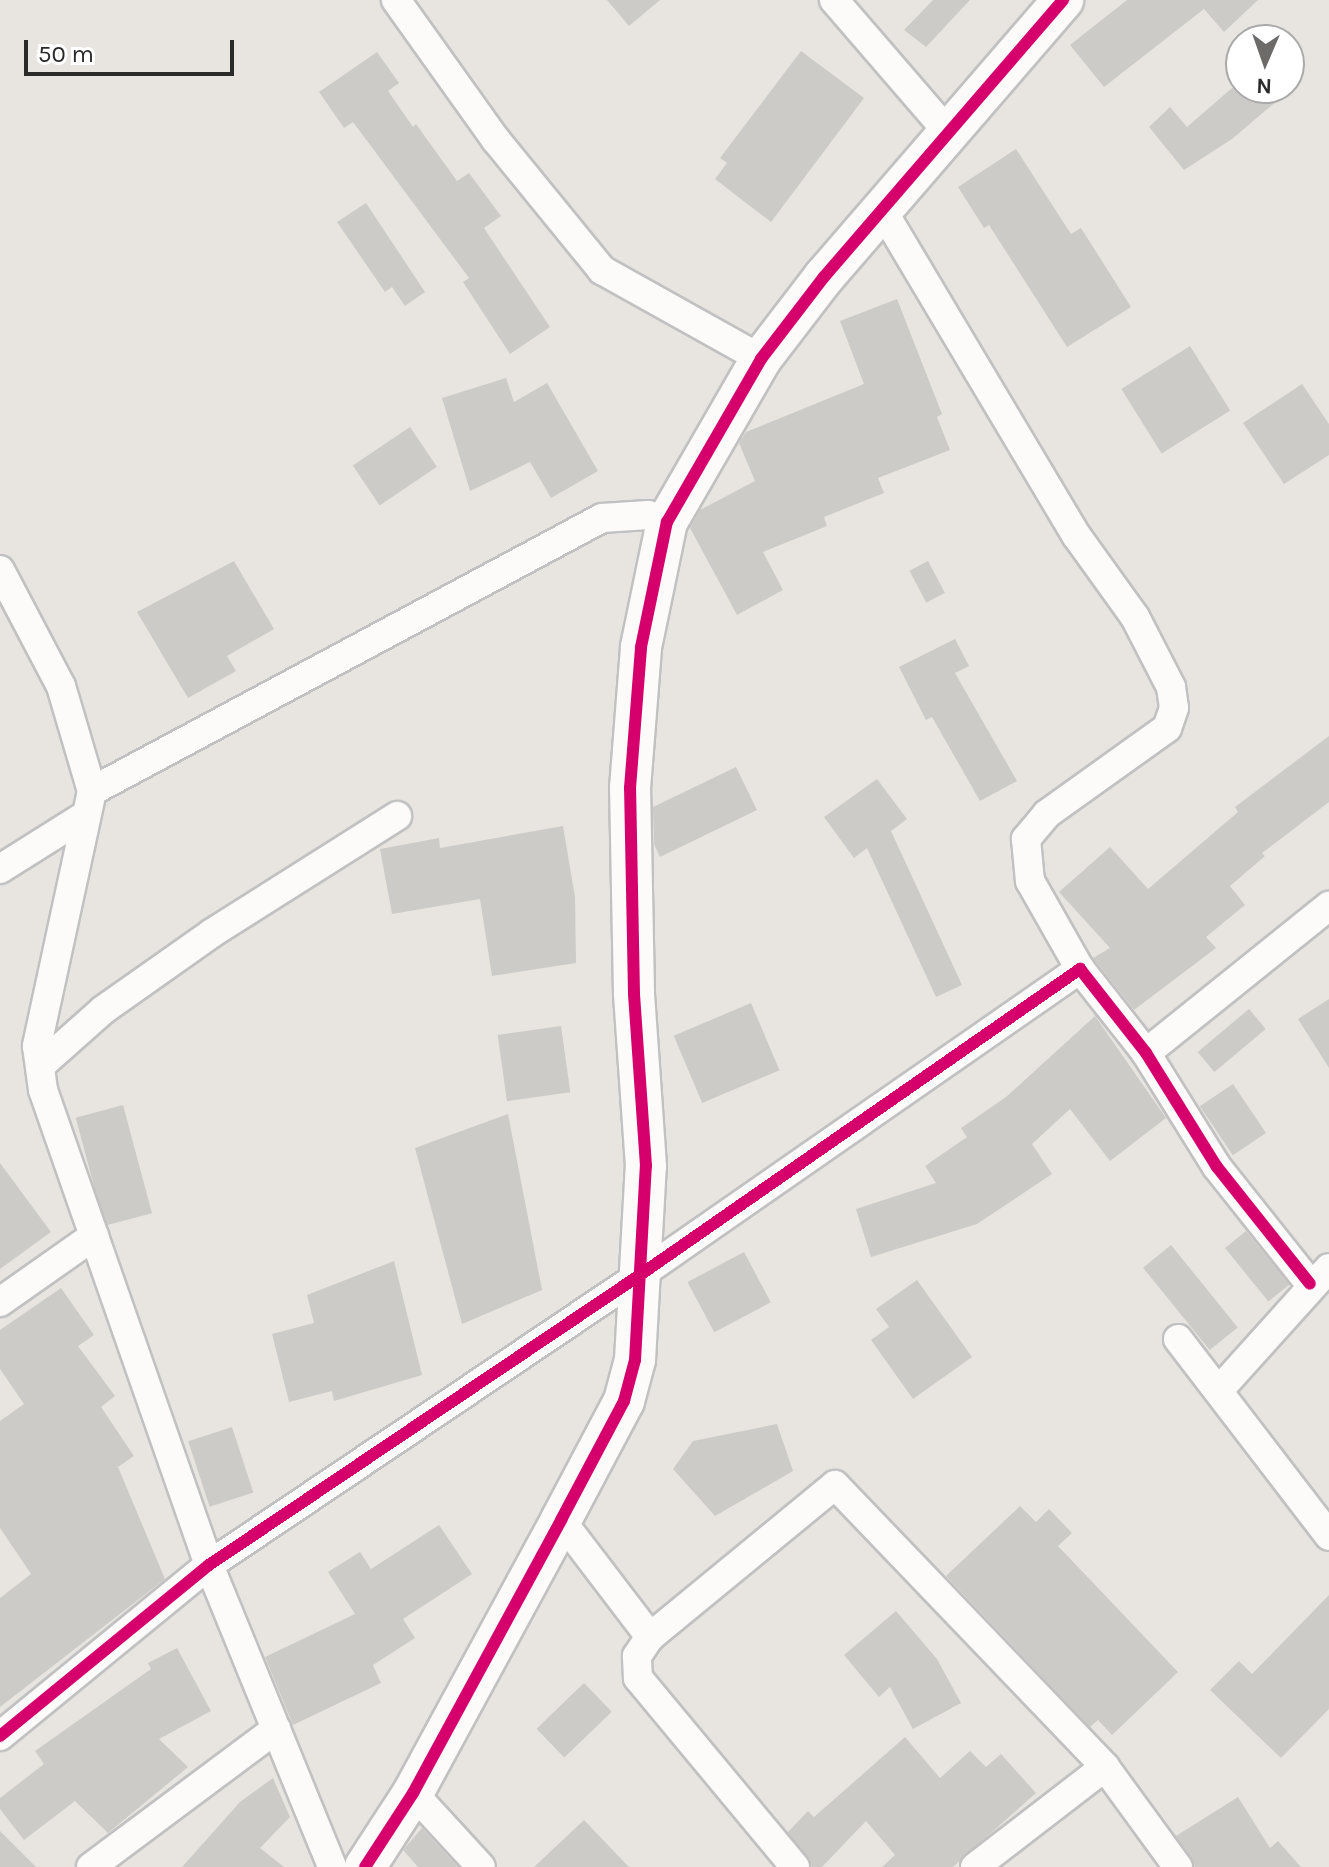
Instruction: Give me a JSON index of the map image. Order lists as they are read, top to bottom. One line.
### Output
{"scale_bar":"50 m","north":"bottom"}
